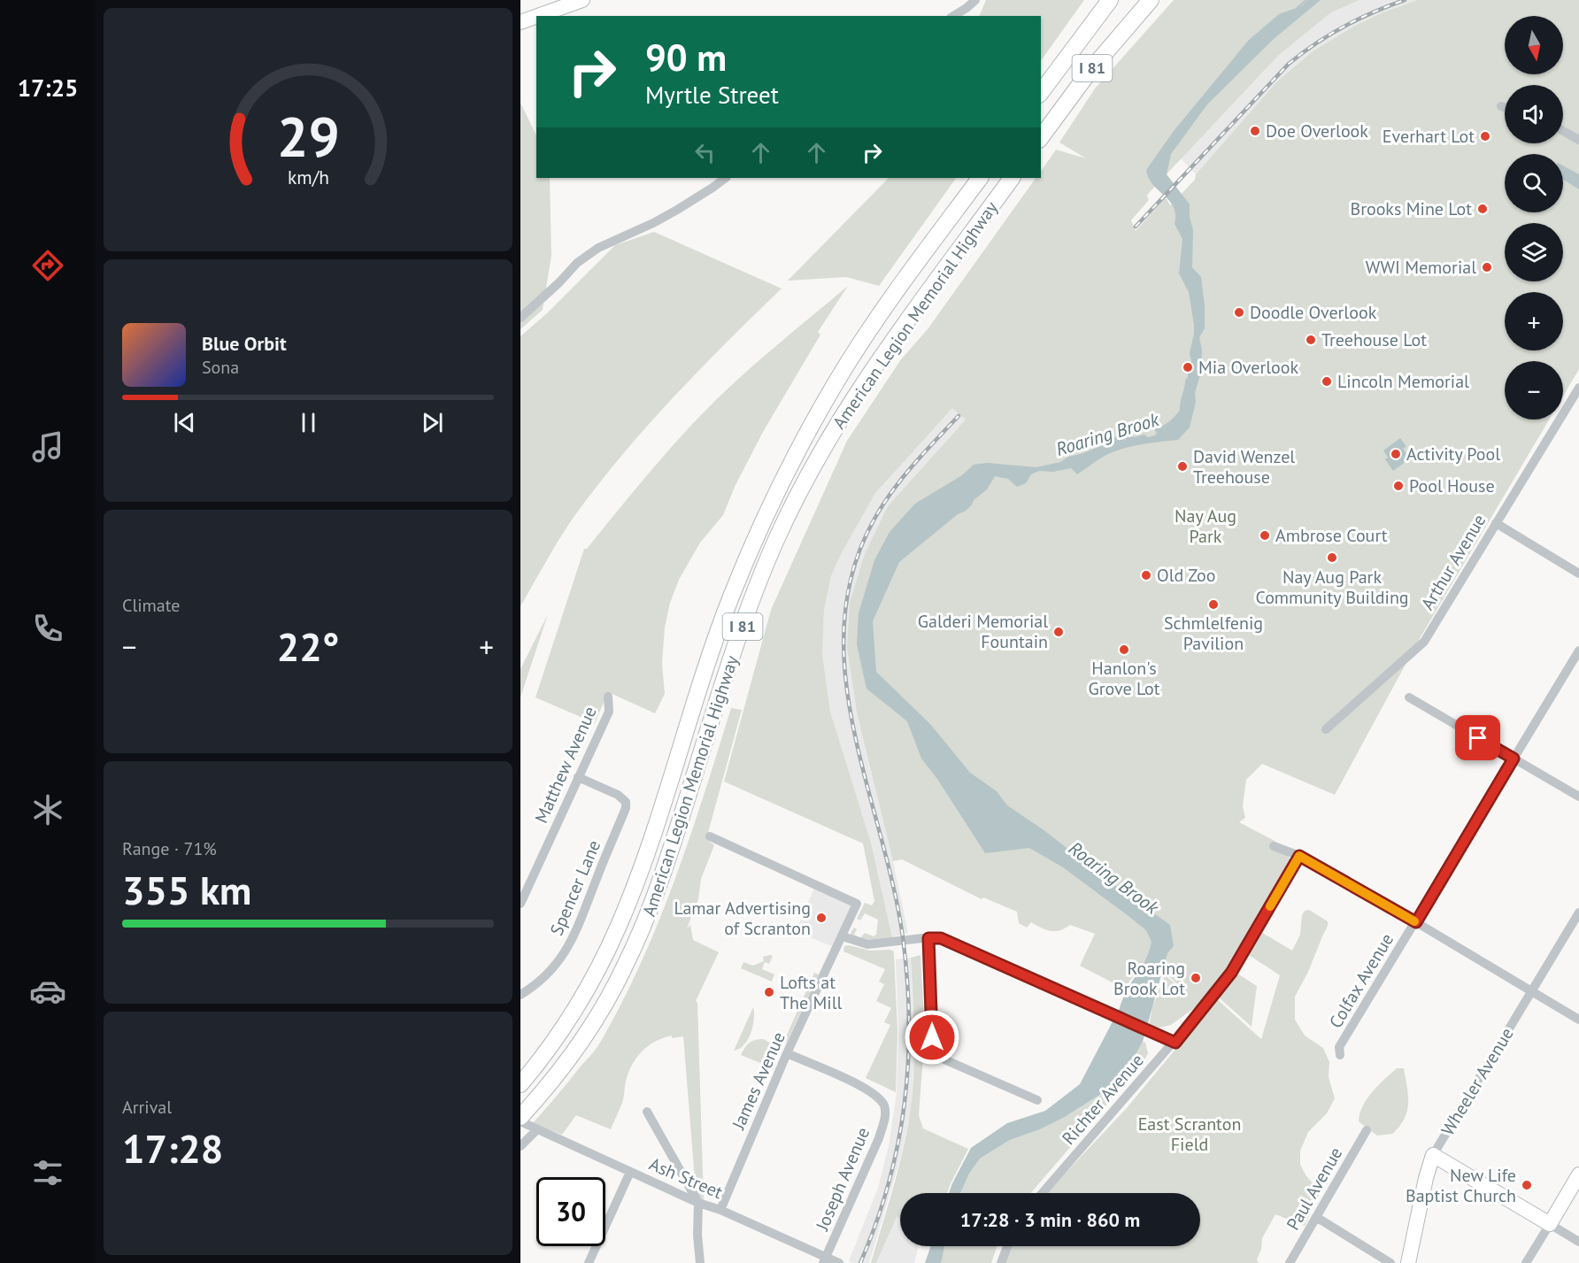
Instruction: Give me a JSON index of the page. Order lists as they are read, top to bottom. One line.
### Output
{"streets":{"highway":["I 81","American Legion Memorial Highway"],"main road":["Wheeler Avenue"],"street":["Arthur Avenue","Matthew Avenue","Spencer Lane","Colfax Avenue","James Avenue","Richter Avenue","Ash Street","Joseph Avenue","Paul Avenue"]},"crossings":[["Matthew Avenue","Spencer Lane"],["James Avenue","Ash Street"],["James Avenue","Joseph Avenue"],["Ash Street","Joseph Avenue"]],"water":["Roaring Brook"],"parks":["Nay Aug Park","East Scranton Field"],"places":["Doe Overlook","Everhart Lot","Brooks Mine Lot","WWI Memorial","Doodle Overlook","Treehouse Lot","Mia Overlook","Lincoln Memorial","Activity Pool","David Wenzel Treehouse","Pool House","Ambrose Court","Nay Aug Park Community Building","Old Zoo","Schmlelfenig Pavilion","Galderi Memorial Fountain","Hanlon's Grove Lot","Lamar Advertising of Scranton","Roaring Brook Lot","Lofts at The Mill","New Life Baptist Church"],"north":"bottom","page":{"tabs":"17:25","map_buttons":["+","−"],"turn":["90 m","Myrtle Street"],"song":["Blue Orbit","Sona"],"tile":["Climate",["Range · 71%","355 km"],["Arrival","17:28"]],"heat":["−","22°","+"],"limit":"30","trip":"17:28 · 3 min · 860 m","gauge":["29","km/h"]}}
